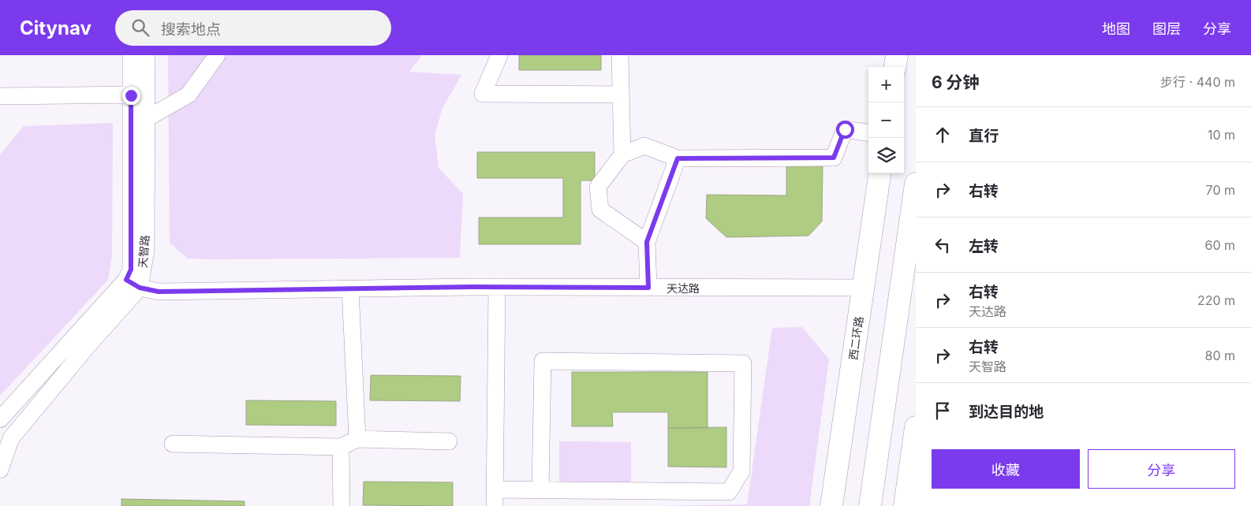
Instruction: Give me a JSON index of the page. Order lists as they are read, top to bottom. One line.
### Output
{"streets":{"highway":["西二环路"],"street":["天智路","天达路"]},"crossings":[["天智路","天达路"],["天达路","西二环路"]],"page":{"header":"Citynav","search":"搜索地点","nav":["地图","图层","分享"],"heading":["6 分钟","步行 · 440 m"],"map_buttons":["+","−"],"list":[["直行","10 m"],["右转","70 m"],["左转","60 m"],["右转","天达路","220 m"],["右转","天智路","80 m"],"到达目的地"],"buttons":["收藏","分享"]}}
